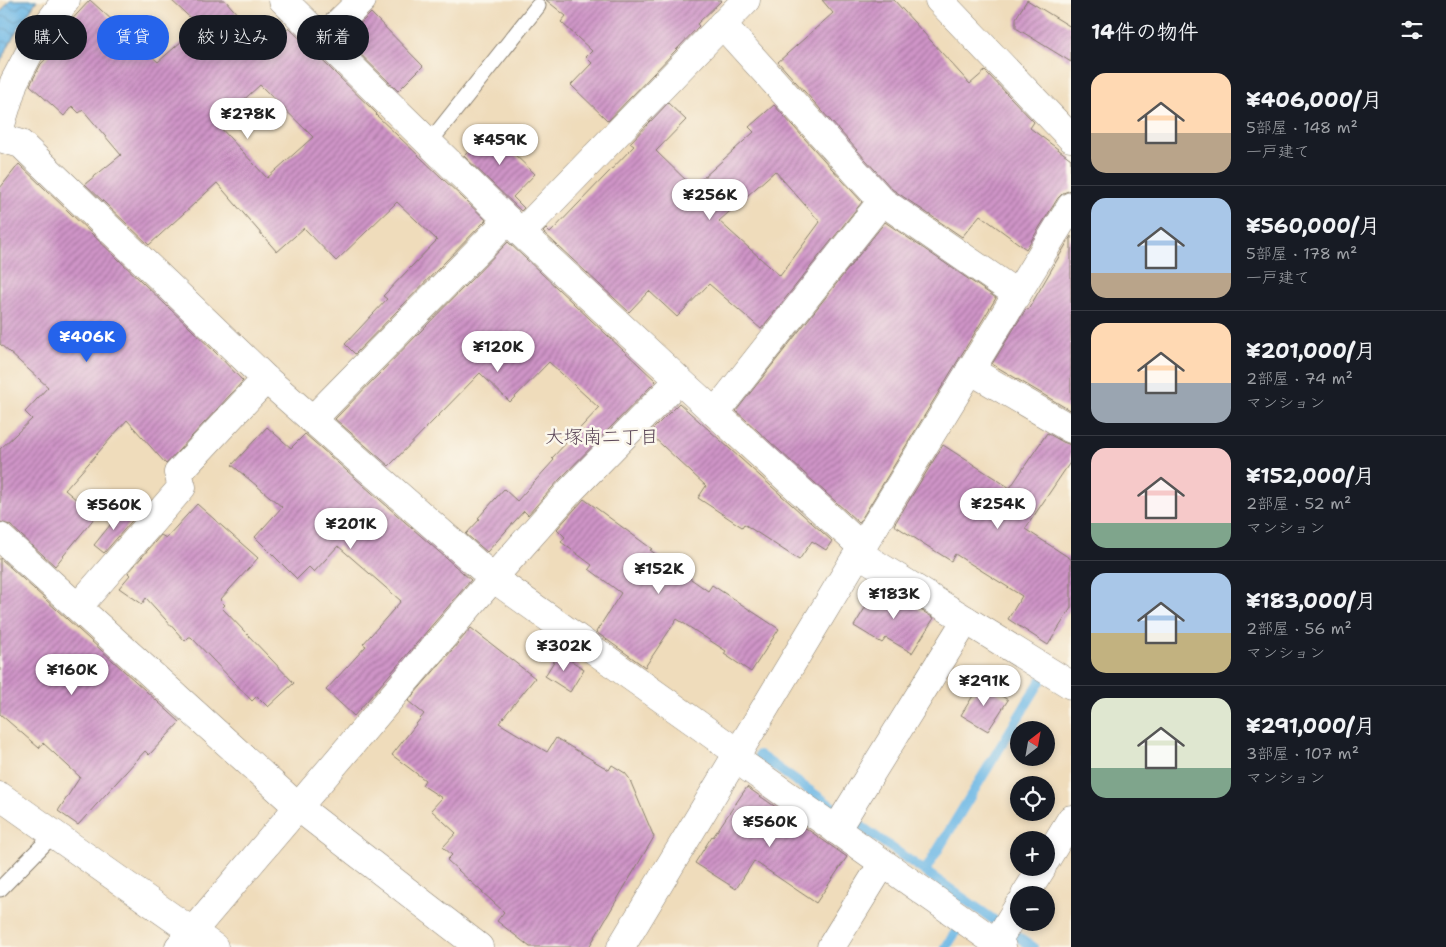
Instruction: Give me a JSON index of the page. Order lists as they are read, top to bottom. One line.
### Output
{"districts":["大塚南二丁目"],"north":"top right","page":{"heading":"14件の物件","chip":["購入","賃貸","絞り込み","新着"],"list":[{"name":"¥406,000/月","note":"5部屋 · 148 m² · 一戸建て"},{"name":"¥560,000/月","note":"5部屋 · 178 m² · 一戸建て"},{"name":"¥201,000/月","note":"2部屋 · 74 m² · マンション"},{"name":"¥152,000/月","note":"2部屋 · 52 m² · マンション"},{"name":"¥183,000/月","note":"2部屋 · 56 m² · マンション"},{"name":"¥291,000/月","note":"3部屋 · 107 m² · マンション"}],"price":["¥278K","¥459K","¥256K","¥406K","¥120K","¥254K","¥560K","¥201K","¥152K","¥183K","¥302K","¥160K","¥291K","¥560K"],"map_buttons":["+","−"]}}
